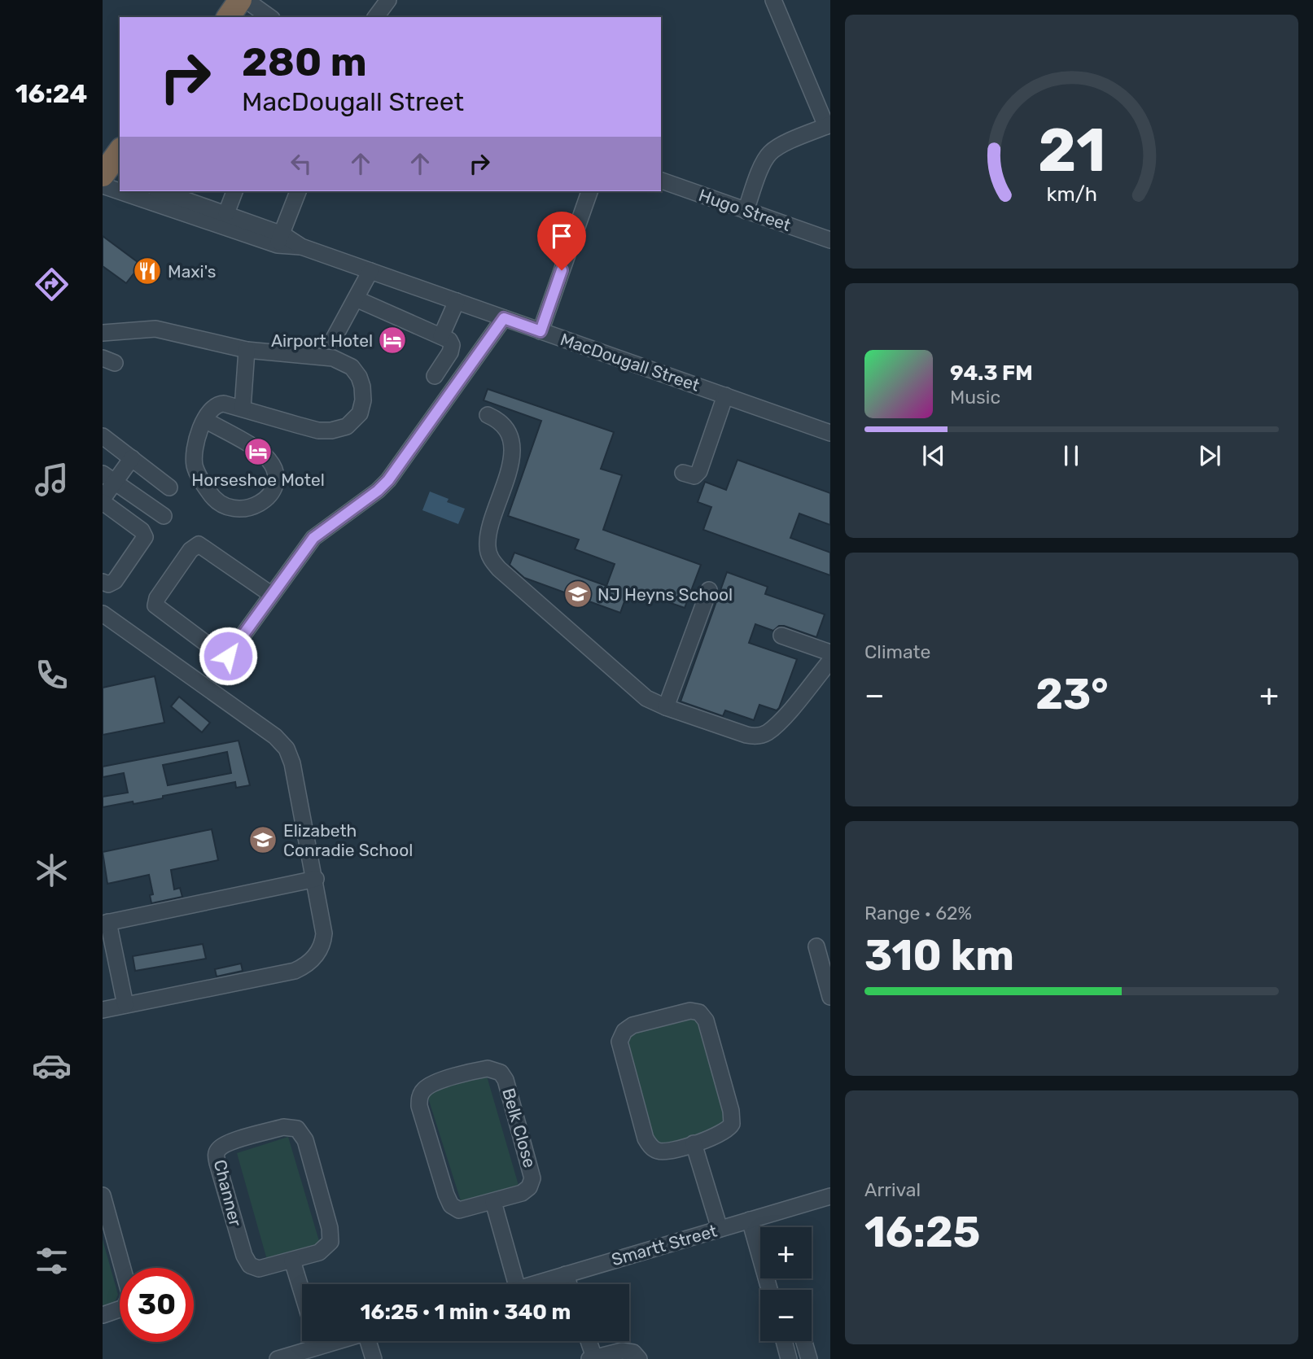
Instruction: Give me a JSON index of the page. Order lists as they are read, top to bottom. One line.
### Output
{"streets":{"street":["Hugo Street","MacDougall Street","Belk Close","Channer","Smartt Street"]},"places":{"restaurant":["Maxi's"],"hotel":["Airport Hotel","Horseshoe Motel"],"school or university":["NJ Heyns School","Elizabeth Conradie School"]},"page":{"tabs":"16:24","turn":["280 m","MacDougall Street"],"song":["94.3 FM","Music"],"tile":["Climate",["Range · 62%","310 km"],["Arrival","16:25"]],"heat":["−","23°","+"],"map_buttons":["+","−"],"limit":"30","trip":"16:25 · 1 min · 340 m","gauge":["21","km/h"]}}
